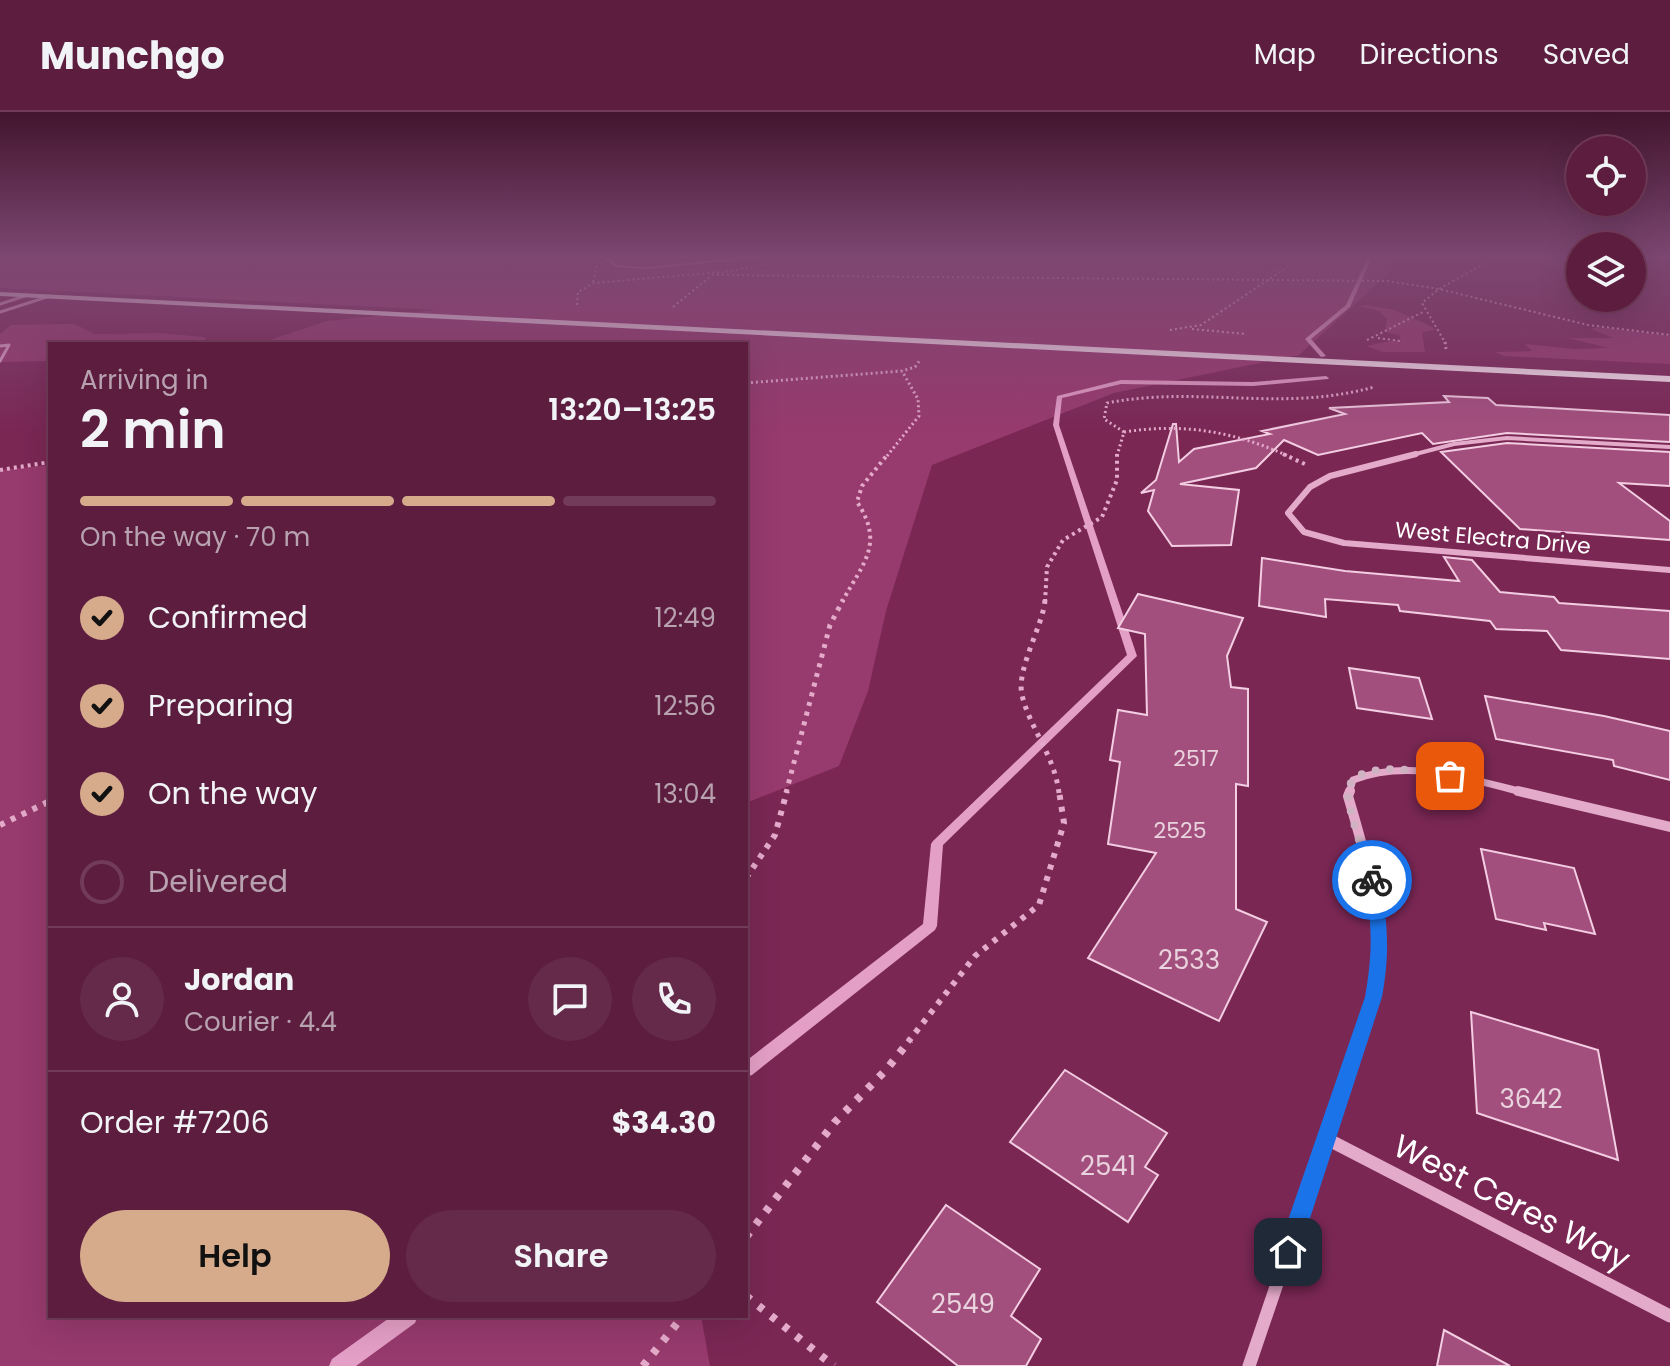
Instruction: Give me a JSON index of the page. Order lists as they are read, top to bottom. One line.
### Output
{"streets":{"street":["West Electra Drive","West Ceres Way"]},"house_numbers":["2517","2525","2533","3642","2541","2549"],"page":{"header":"Munchgo","nav":["Map","Directions","Saved"],"heading":["2 min","Arriving in","13:20–13:25"],"panel":["Jordan","Courier · 4.4","Order #7206","$34.30"],"bar":"On the way · 70 m","list":[["Confirmed","12:49"],["Preparing","12:56"],["On the way","13:04"],"Delivered"],"buttons":["Help","Share"]}}
